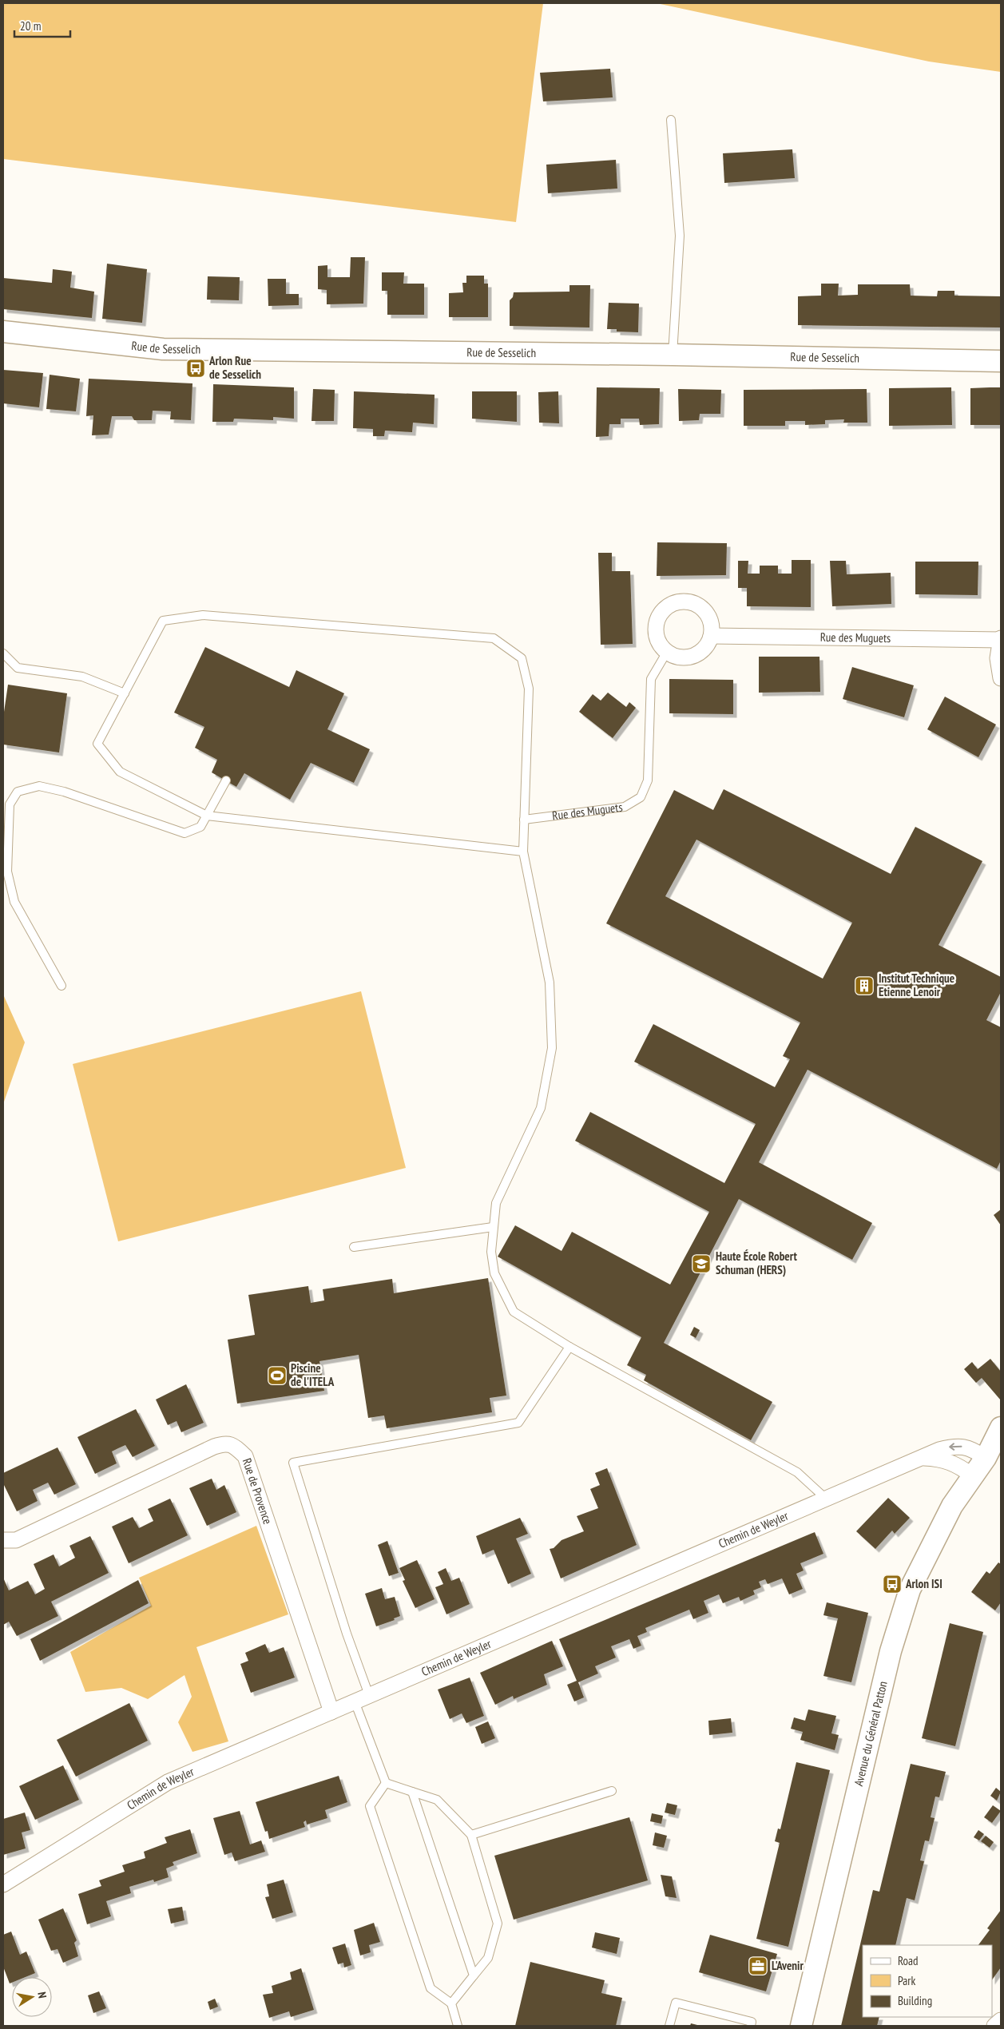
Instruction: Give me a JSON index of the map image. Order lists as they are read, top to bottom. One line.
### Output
{"streets":{"street":["Rue de Sesselich","Rue des Muguets","Rue de Provence","Chemin de Weyler","Avenue du Général Patton"]},"crossings":[["Rue de Provence","Chemin de Weyler"],["Chemin de Weyler","Avenue du Général Patton"]],"places":{"bus stop":["Arlon Rue de Sesselich","Arlon ISI"],"building":["Institut Technique Etienne Lenoir"],"school or university":["Haute École Robert Schuman (HERS)"],"sports":["Piscine de l'ITELA"],"office":["L'Avenir"]},"legend":["Road","Park","Building"],"scale_bar":"20 m","north":"right"}
